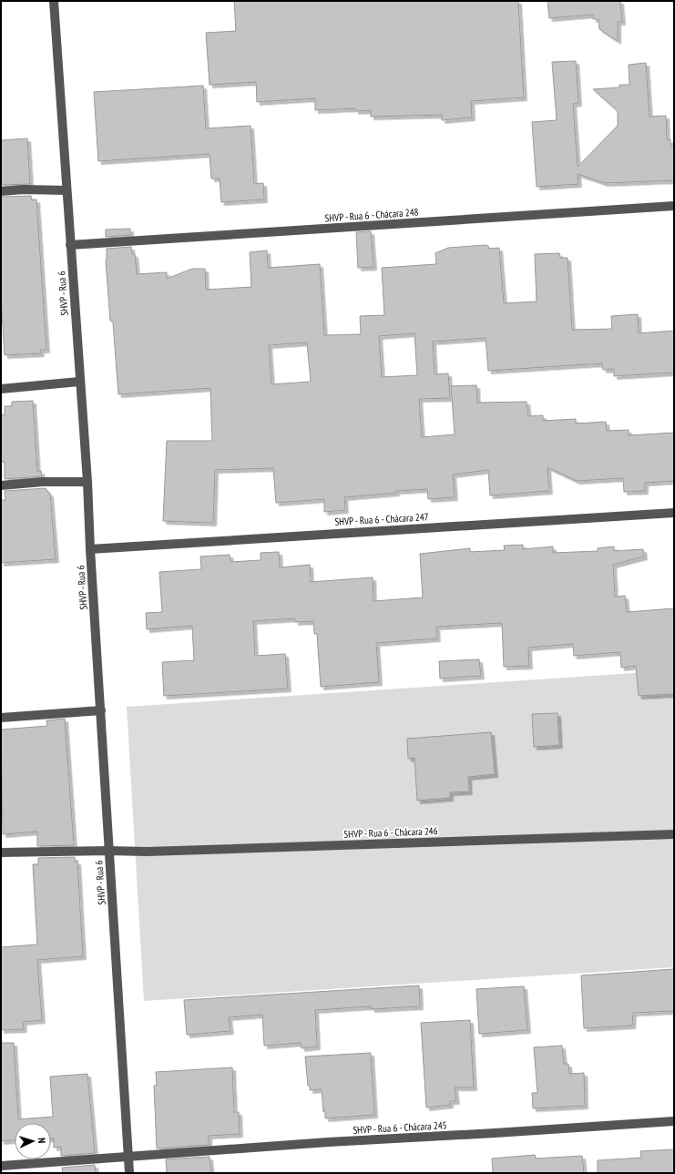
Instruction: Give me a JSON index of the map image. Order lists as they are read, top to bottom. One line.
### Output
{"streets":{"street":["SHVP - Rua 6 - Chácara 248","SHVP - Rua 6","SHVP - Rua 6 - Chácara 247","SHVP - Rua 6 - Chácara 246","SHVP - Rua 6 - Chácara 245"]},"crossings":[["SHVP - Rua 6 - Chácara 248","SHVP - Rua 6"],["SHVP - Rua 6","SHVP - Rua 6 - Chácara 247"],["SHVP - Rua 6","SHVP - Rua 6 - Chácara 246"],["SHVP - Rua 6","SHVP - Rua 6 - Chácara 245"]],"north":"right"}
